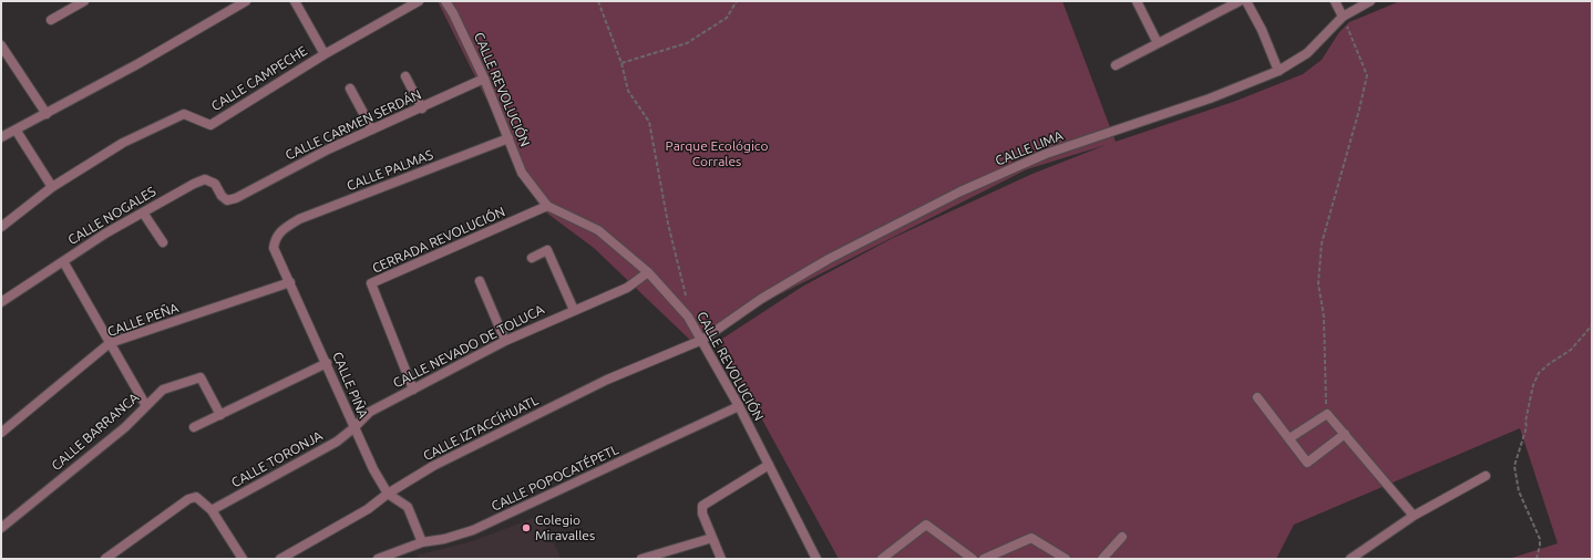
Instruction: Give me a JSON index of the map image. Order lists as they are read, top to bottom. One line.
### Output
{"streets":{"street":["CALLE CAMPECHE","CALLE REVOLUCIÓN","CALLE CARMEN SERDÁN","CALLE LIMA","CALLE PALMAS","CALLE NOGALES","CERRADA REVOLUCIÓN","CALLE PEÑA","CALLE NEVADO DE TOLUCA","CALLE PIÑA","CALLE IZTACCÍHUATL","CALLE BARRANCA","CALLE TORONJA","CALLE POPOCATÉPETL"]},"crossings":[["CALLE REVOLUCIÓN","CALLE CARMEN SERDÁN"],["CALLE REVOLUCIÓN","CALLE LIMA"],["CALLE REVOLUCIÓN","CALLE PALMAS"],["CALLE REVOLUCIÓN","CERRADA REVOLUCIÓN"],["CALLE REVOLUCIÓN","CALLE NEVADO DE TOLUCA"],["CALLE REVOLUCIÓN","CALLE IZTACCÍHUATL"],["CALLE REVOLUCIÓN","CALLE POPOCATÉPETL"],["CALLE CARMEN SERDÁN","CALLE NOGALES"],["CALLE LIMA","CALLE IZTACCÍHUATL"],["CALLE PALMAS","CALLE PIÑA"],["CERRADA REVOLUCIÓN","CALLE NEVADO DE TOLUCA"],["CALLE PEÑA","CALLE PIÑA"],["CALLE NEVADO DE TOLUCA","CALLE PIÑA"],["CALLE NEVADO DE TOLUCA","CALLE TORONJA"],["CALLE PIÑA","CALLE IZTACCÍHUATL"],["CALLE PIÑA","CALLE TORONJA"],["CALLE PIÑA","CALLE POPOCATÉPETL"]],"parks":["Parque Ecológico Corrales"],"places":["Colegio Miravalles"]}
